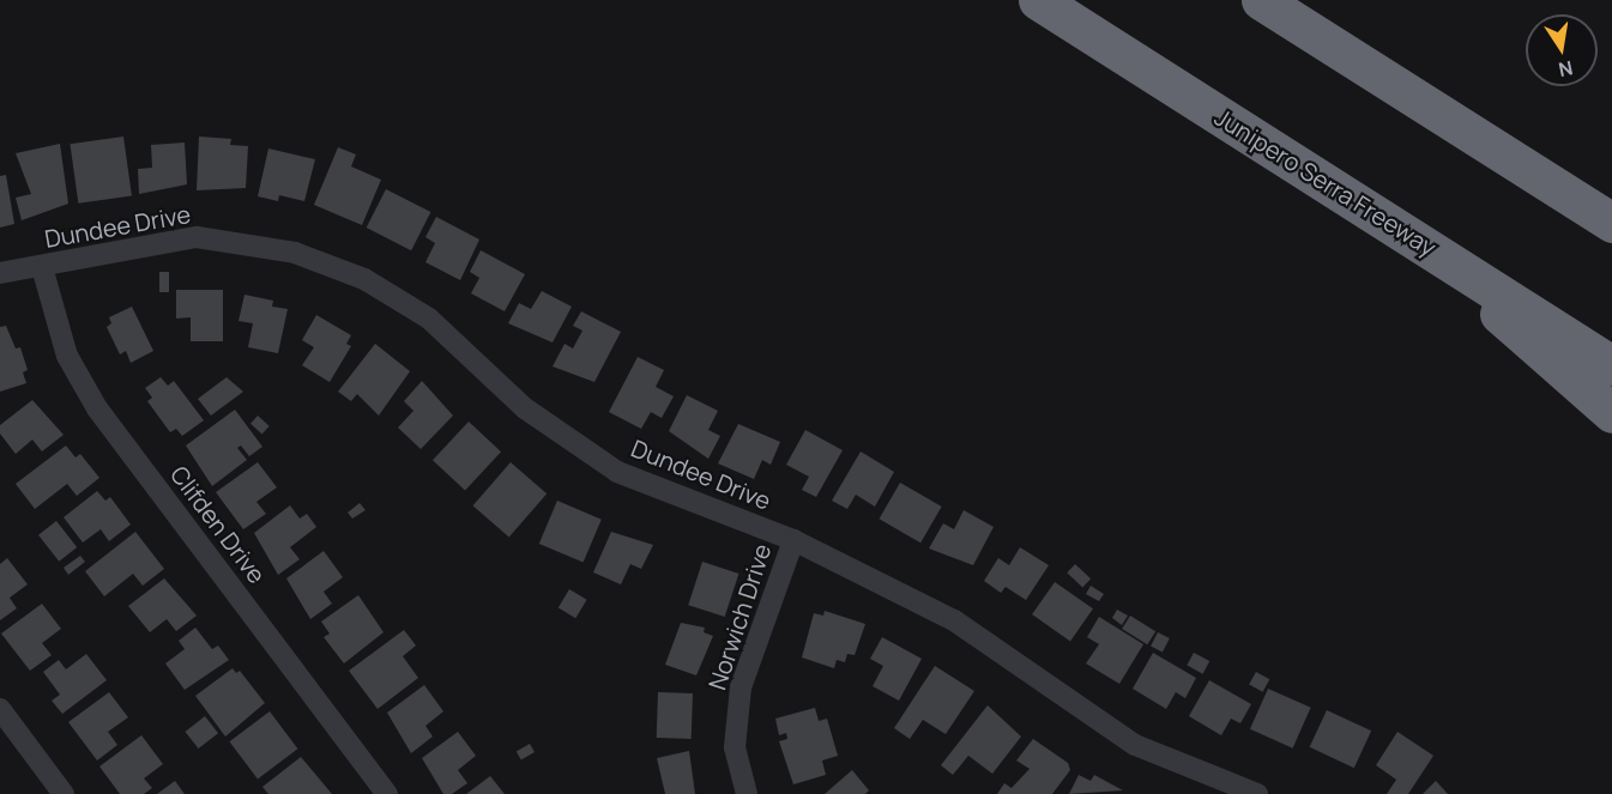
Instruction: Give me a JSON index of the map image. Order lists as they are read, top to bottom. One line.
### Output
{"streets":{"highway":["Junipero Serra Freeway"],"street":["Dundee Drive","Clifden Drive","Norwich Drive"]},"crossings":[["Dundee Drive","Clifden Drive"],["Dundee Drive","Norwich Drive"]],"north":"bottom"}
